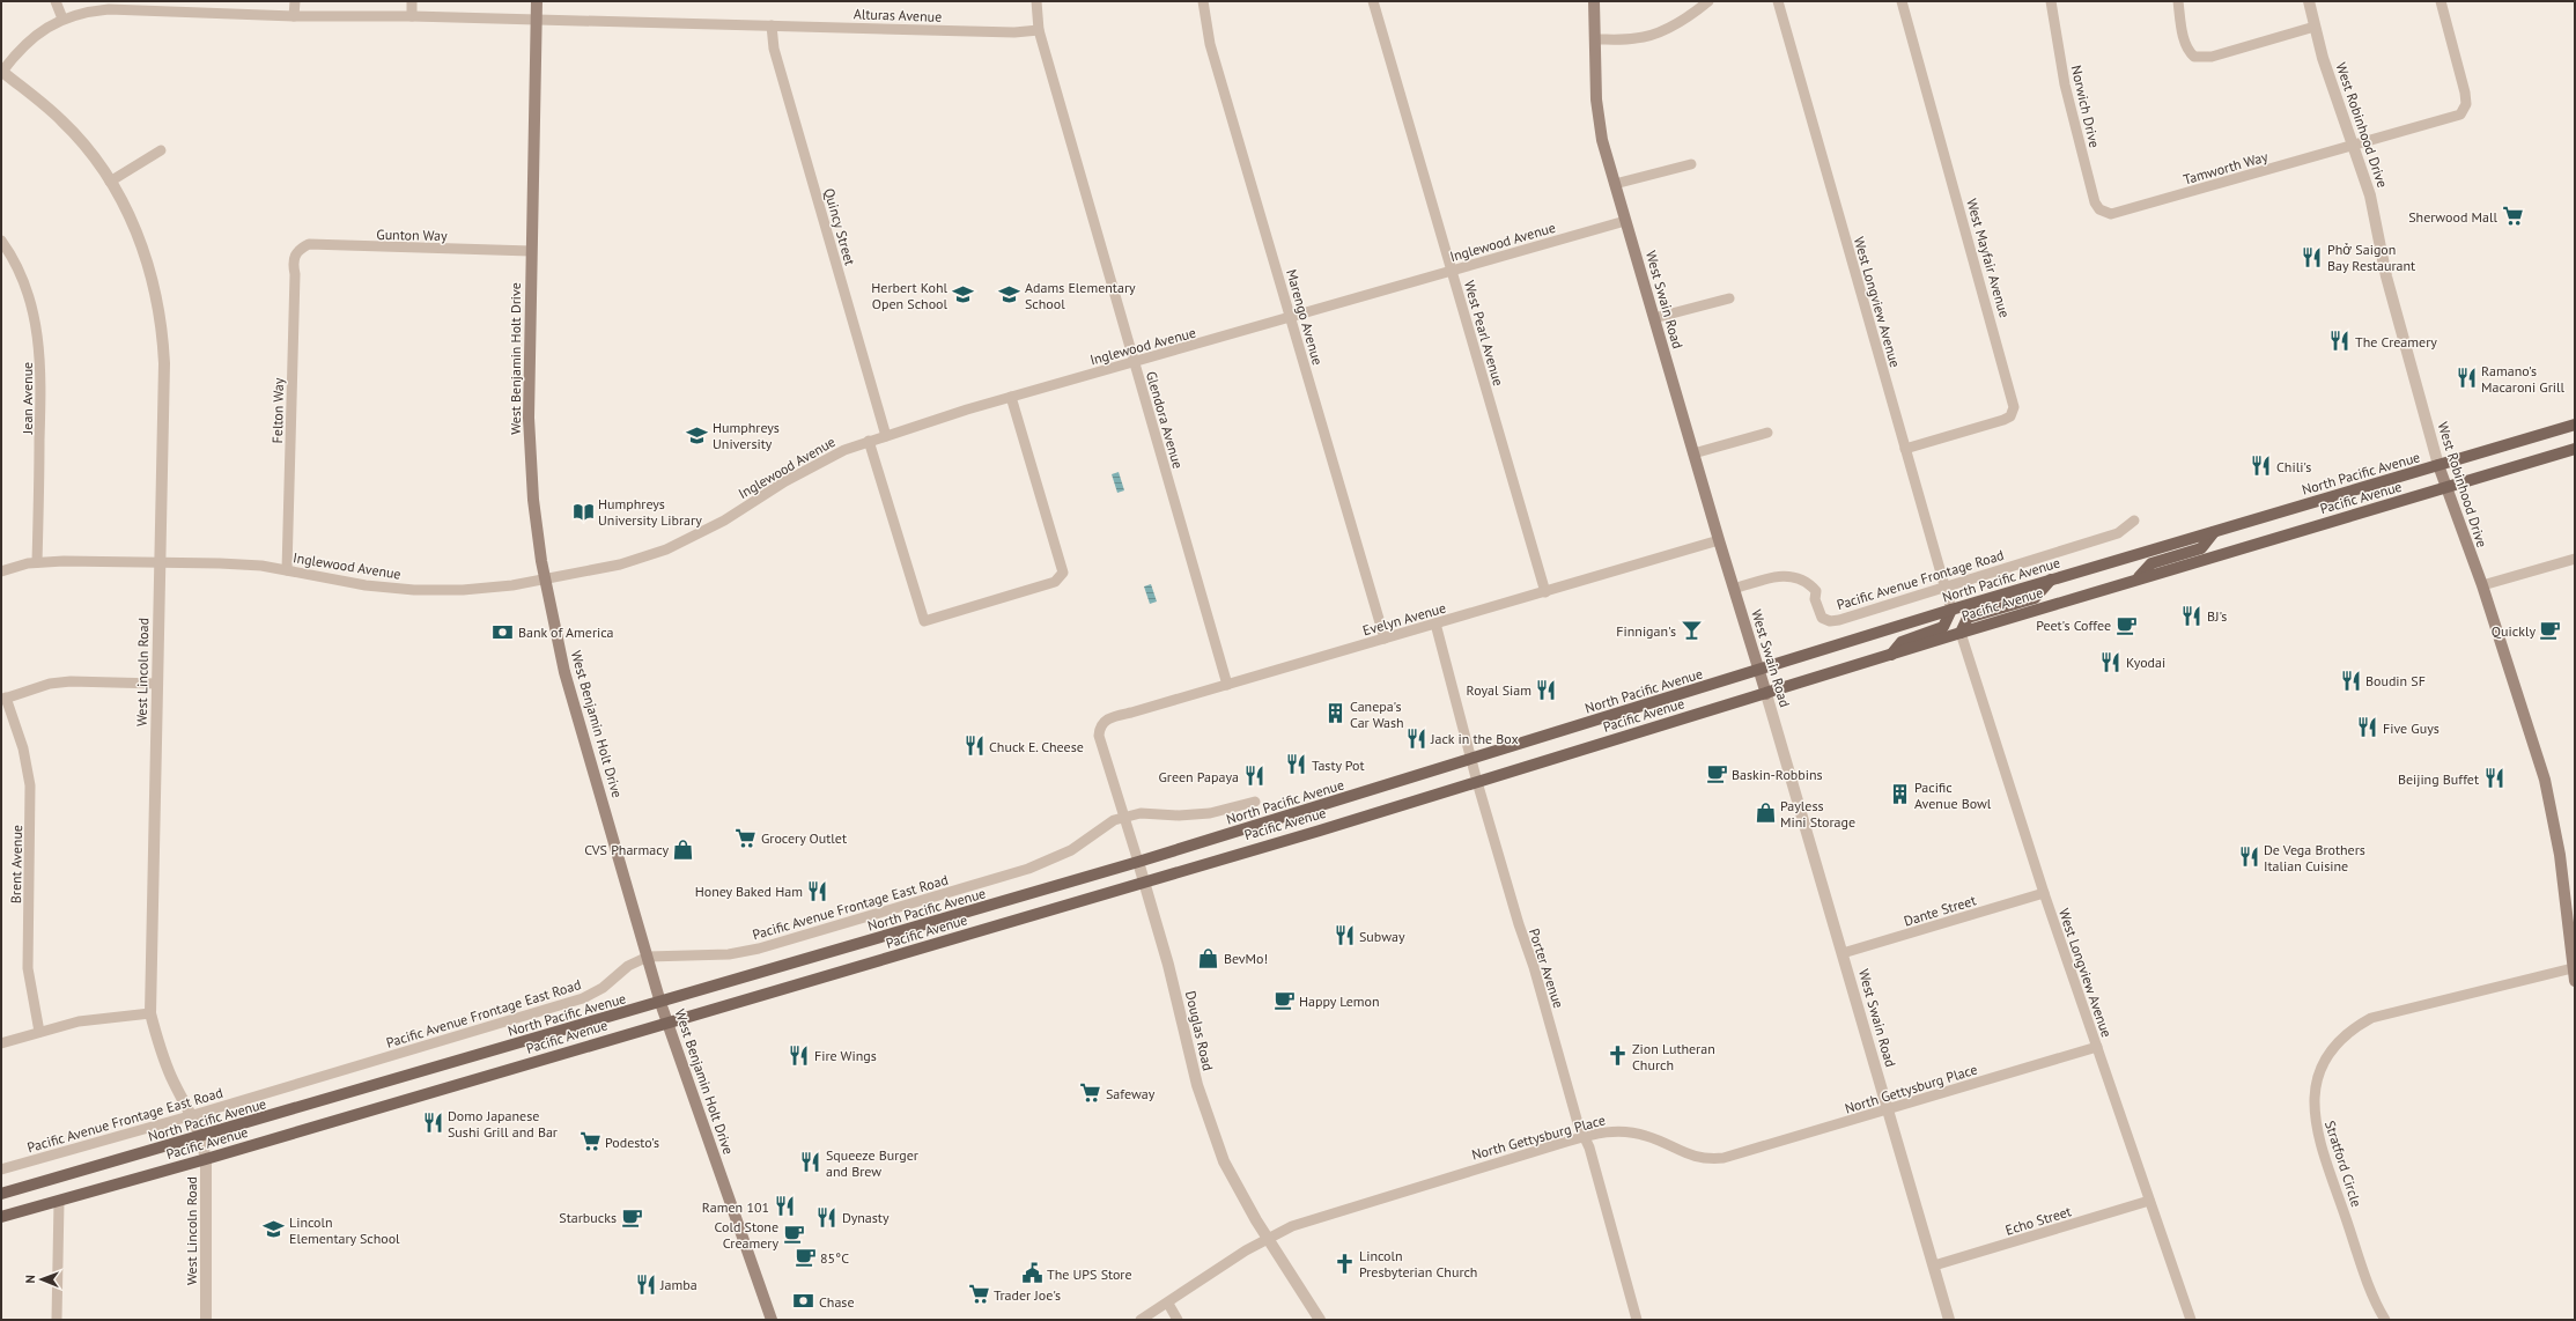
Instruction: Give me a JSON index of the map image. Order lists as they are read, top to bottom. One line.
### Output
{"streets":{"main road":["West Robinhood Drive","West Swain Road","West Benjamin Holt Drive","North Pacific Avenue","Pacific Avenue"],"street":["Alturas Avenue","Norwich Drive","Tamworth Way","Quincy Street","Gunton Way","Inglewood Avenue","West Mayfair Avenue","West Longview Avenue","Marengo Avenue","West Pearl Avenue","Jean Avenue","Felton Way","Glendora Avenue","Pacific Avenue Frontage Road","Evelyn Avenue","West Lincoln Road","Brent Avenue","Pacific Avenue Frontage East Road","Dante Street","Porter Avenue","Douglas Road","North Gettysburg Place","Stratford Circle","Echo Street"]},"crossings":[["Alturas Avenue","Quincy Street"],["Alturas Avenue","West Benjamin Holt Drive"],["Alturas Avenue","Glendora Avenue"],["Alturas Avenue","West Lincoln Road"],["Norwich Drive","Tamworth Way"],["West Robinhood Drive","Tamworth Way"],["West Robinhood Drive","North Pacific Avenue"],["West Robinhood Drive","Pacific Avenue"],["West Robinhood Drive","Stratford Circle"],["Quincy Street","Inglewood Avenue"],["Gunton Way","West Benjamin Holt Drive"],["Gunton Way","Felton Way"],["Inglewood Avenue","West Swain Road"],["Inglewood Avenue","Marengo Avenue"],["Inglewood Avenue","West Pearl Avenue"],["Inglewood Avenue","West Benjamin Holt Drive"],["Inglewood Avenue","Jean Avenue"],["Inglewood Avenue","Felton Way"],["Inglewood Avenue","Glendora Avenue"],["Inglewood Avenue","West Lincoln Road"],["West Mayfair Avenue","West Longview Avenue"],["West Swain Road","North Pacific Avenue"],["West Swain Road","Pacific Avenue"],["West Swain Road","Pacific Avenue Frontage Road"],["West Swain Road","Evelyn Avenue"],["West Swain Road","Dante Street"],["West Swain Road","North Gettysburg Place"],["West Swain Road","Echo Street"],["West Longview Avenue","North Pacific Avenue"],["West Longview Avenue","Pacific Avenue"],["West Longview Avenue","Pacific Avenue Frontage Road"],["West Longview Avenue","Dante Street"],["West Longview Avenue","North Gettysburg Place"],["West Longview Avenue","Echo Street"],["Marengo Avenue","Evelyn Avenue"],["West Pearl Avenue","Evelyn Avenue"],["West Benjamin Holt Drive","North Pacific Avenue"],["West Benjamin Holt Drive","Pacific Avenue"],["West Benjamin Holt Drive","Pacific Avenue Frontage East Road"],["Glendora Avenue","Evelyn Avenue"],["North Pacific Avenue","West Lincoln Road"],["North Pacific Avenue","Porter Avenue"],["North Pacific Avenue","Douglas Road"],["Pacific Avenue","West Lincoln Road"],["Pacific Avenue","Porter Avenue"],["Pacific Avenue","Douglas Road"],["Evelyn Avenue","Porter Avenue"],["Evelyn Avenue","Douglas Road"],["West Lincoln Road","Pacific Avenue Frontage East Road"],["Pacific Avenue Frontage East Road","Douglas Road"],["Porter Avenue","North Gettysburg Place"],["Douglas Road","North Gettysburg Place"]],"places":{"supermarket":["Sherwood Mall","Grocery Outlet","Safeway","Podesto's","Trader Joe's"],"restaurant":["Phở Saigon Bay Restaurant","The Creamery","Ramano's Macaroni Grill","Chili's","BJ's","Kyodai","Boudin SF","Royal Siam","Five Guys","Jack in the Box","Chuck E. Cheese","Tasty Pot","Green Papaya","Beijing Buffet","De Vega Brothers Italian Cuisine","Honey Baked Ham","Subway","Fire Wings","Domo Japanese Sushi Grill and Bar","Squeeze Burger and Brew","Ramen 101","Dynasty","Jamba"],"school or university":["Herbert Kohl Open School","Adams Elementary School","Humphreys University","Lincoln Elementary School"],"library":["Humphreys University Library"],"cafe":["Peet's Coffee","Quickly","Baskin-Robbins","Happy Lemon","Starbucks","Cold Stone Creamery","85°C"],"bar":["Finnigan's"],"bank":["Bank of America","Chase"],"building":["Canepa's Car Wash","Pacific Avenue Bowl"],"shop":["Payless Mini Storage","CVS Pharmacy","BevMo!"],"church":["Zion Lutheran Church","Lincoln Presbyterian Church"],"public building":["The UPS Store"]},"north":"left"}
